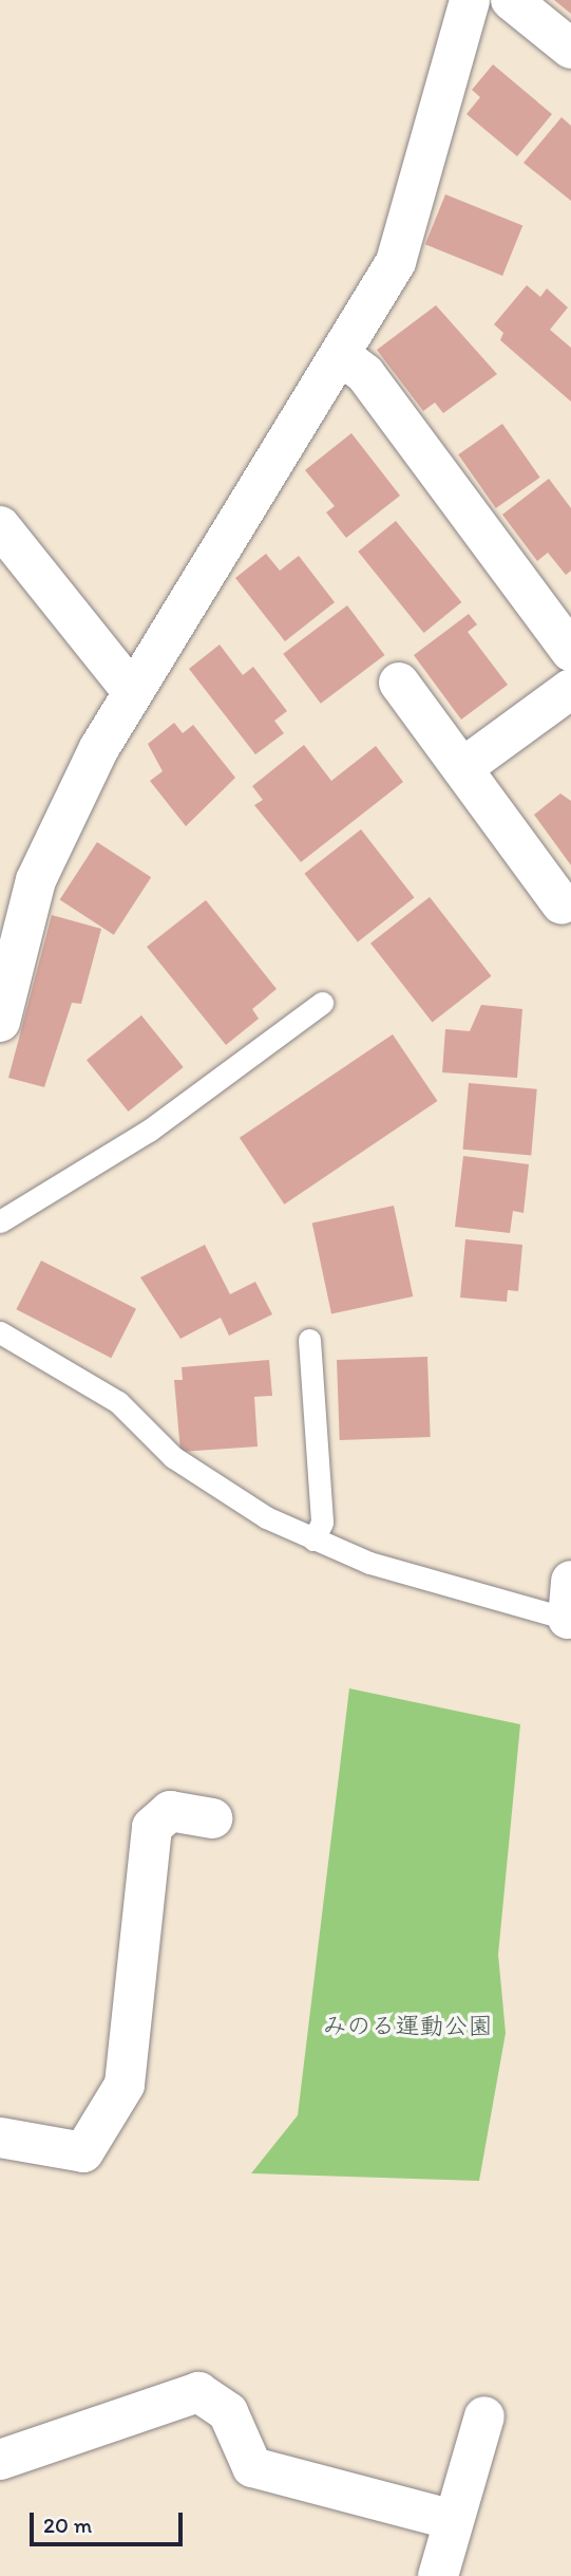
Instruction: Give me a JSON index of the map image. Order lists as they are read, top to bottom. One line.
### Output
{"parks":["みのる運動公園"],"scale_bar":"20 m"}
